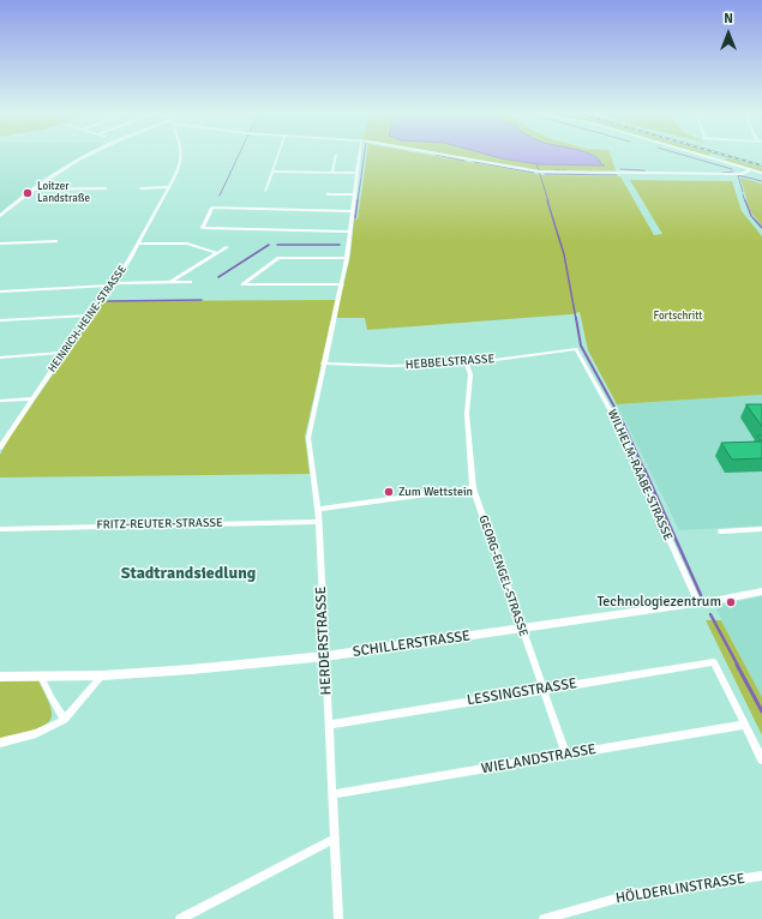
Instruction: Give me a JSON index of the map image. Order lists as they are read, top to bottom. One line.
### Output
{"streets":{"street":["HEINRICH-HEINE-STRASSE","HEBBELSTRASSE","WILHELM-RAABE-STRASSE","FRITZ-REUTER-STRASSE","GEORG-ENGEL-STRASSE","HERDERSTRASSE","SCHILLERSTRASSE","LESSINGSTRASSE","WIELANDSTRASSE","HÖLDERLINSTRASSE"]},"crossings":[["HEBBELSTRASSE","WILHELM-RAABE-STRASSE"],["HEBBELSTRASSE","GEORG-ENGEL-STRASSE"],["HEBBELSTRASSE","HERDERSTRASSE"],["WILHELM-RAABE-STRASSE","SCHILLERSTRASSE"],["FRITZ-REUTER-STRASSE","HERDERSTRASSE"],["GEORG-ENGEL-STRASSE","SCHILLERSTRASSE"],["GEORG-ENGEL-STRASSE","LESSINGSTRASSE"],["GEORG-ENGEL-STRASSE","WIELANDSTRASSE"],["HERDERSTRASSE","SCHILLERSTRASSE"],["HERDERSTRASSE","LESSINGSTRASSE"],["HERDERSTRASSE","WIELANDSTRASSE"],["LESSINGSTRASSE","WIELANDSTRASSE"]],"districts":["Stadtrandsiedlung"],"parks":["Fortschritt"],"places":["Loitzer Landstraße","Zum Wettstein","Technologiezentrum"],"north":"top"}
